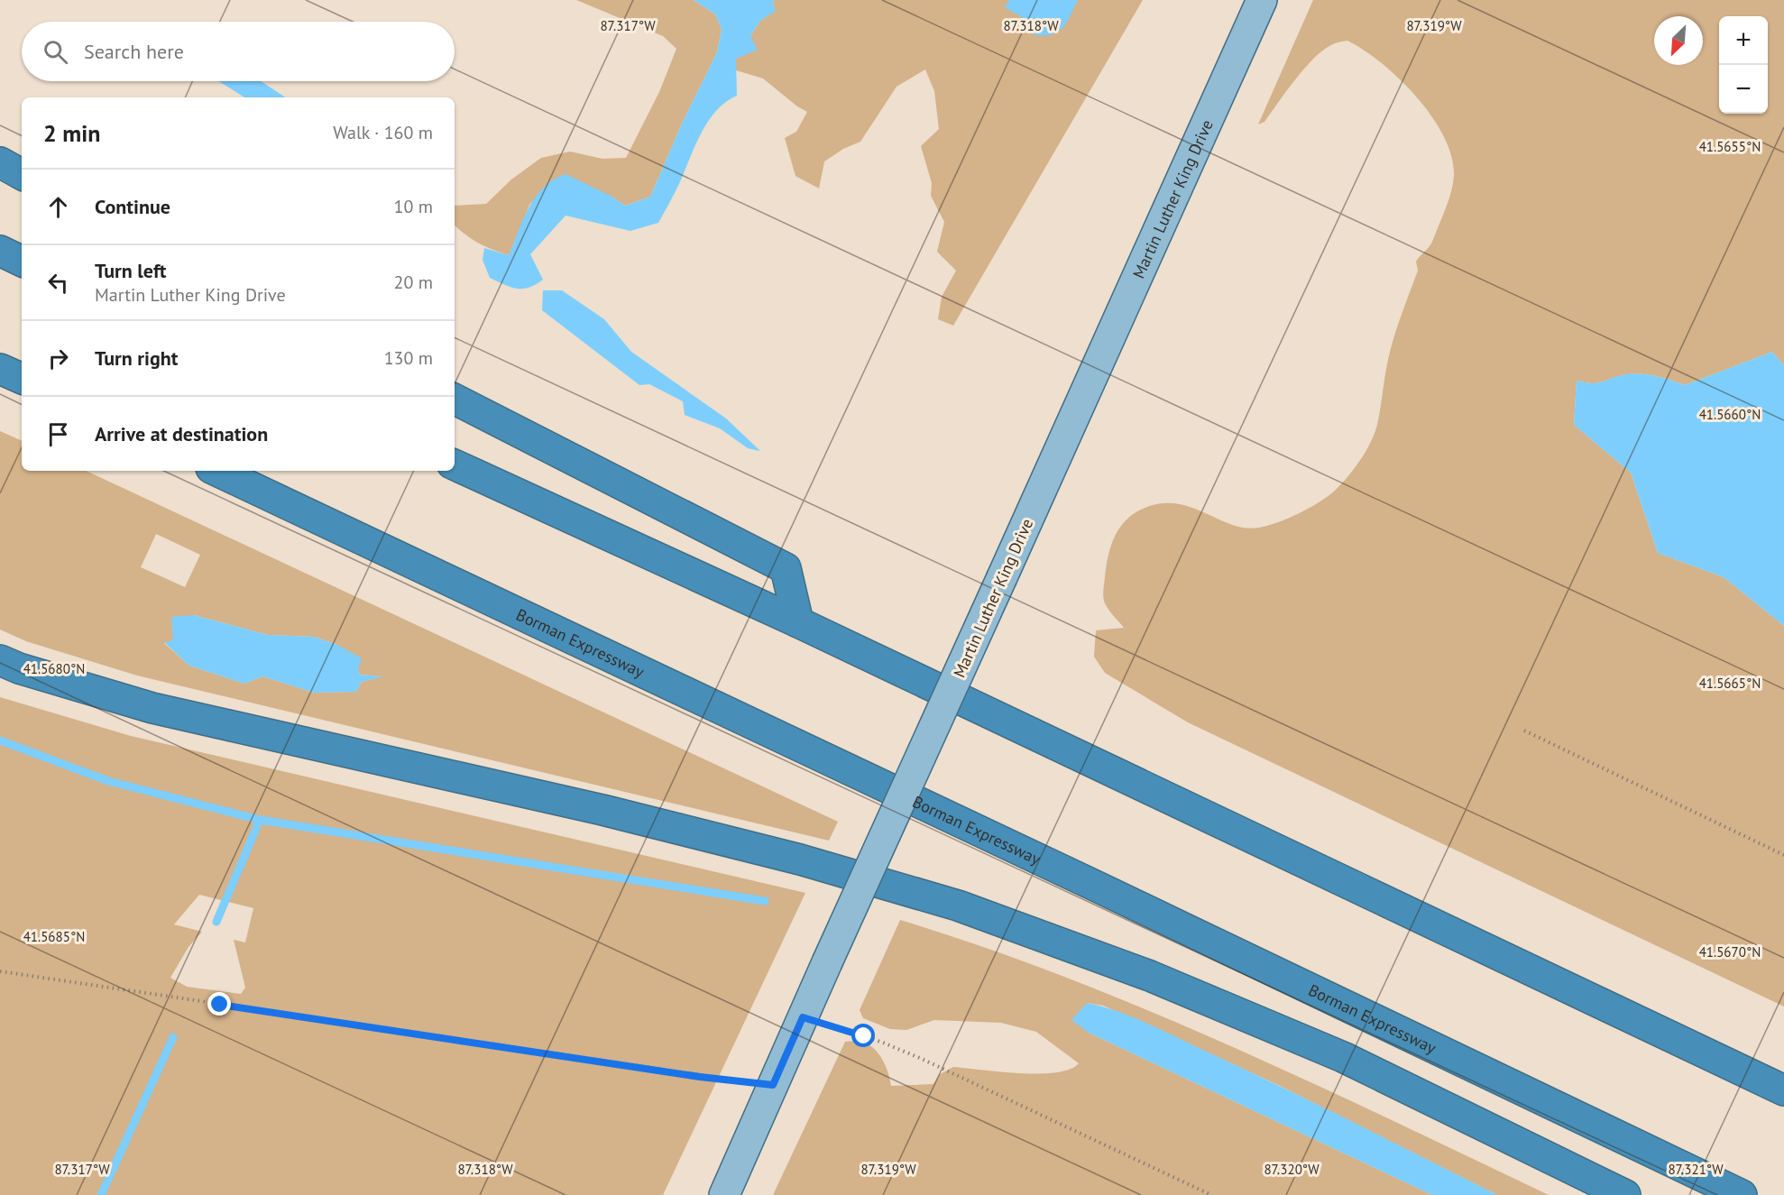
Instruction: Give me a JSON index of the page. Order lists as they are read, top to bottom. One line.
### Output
{"streets":{"highway":["Borman Expressway"],"main road":["Martin Luther King Drive"]},"north":"bottom left","page":{"map_buttons":["+","−"],"search":"Search here","heading":["2 min","Walk · 160 m"],"list":[["Continue","10 m"],["Turn left","Martin Luther King Drive","20 m"],["Turn right","130 m"],"Arrive at destination"]},"coordinates":["87.317°W","87.318°W","87.319°W","41.5655°N","41.5660°N","41.5680°N","41.5665°N","41.5685°N","41.5670°N","87.320°W","87.321°W"]}
